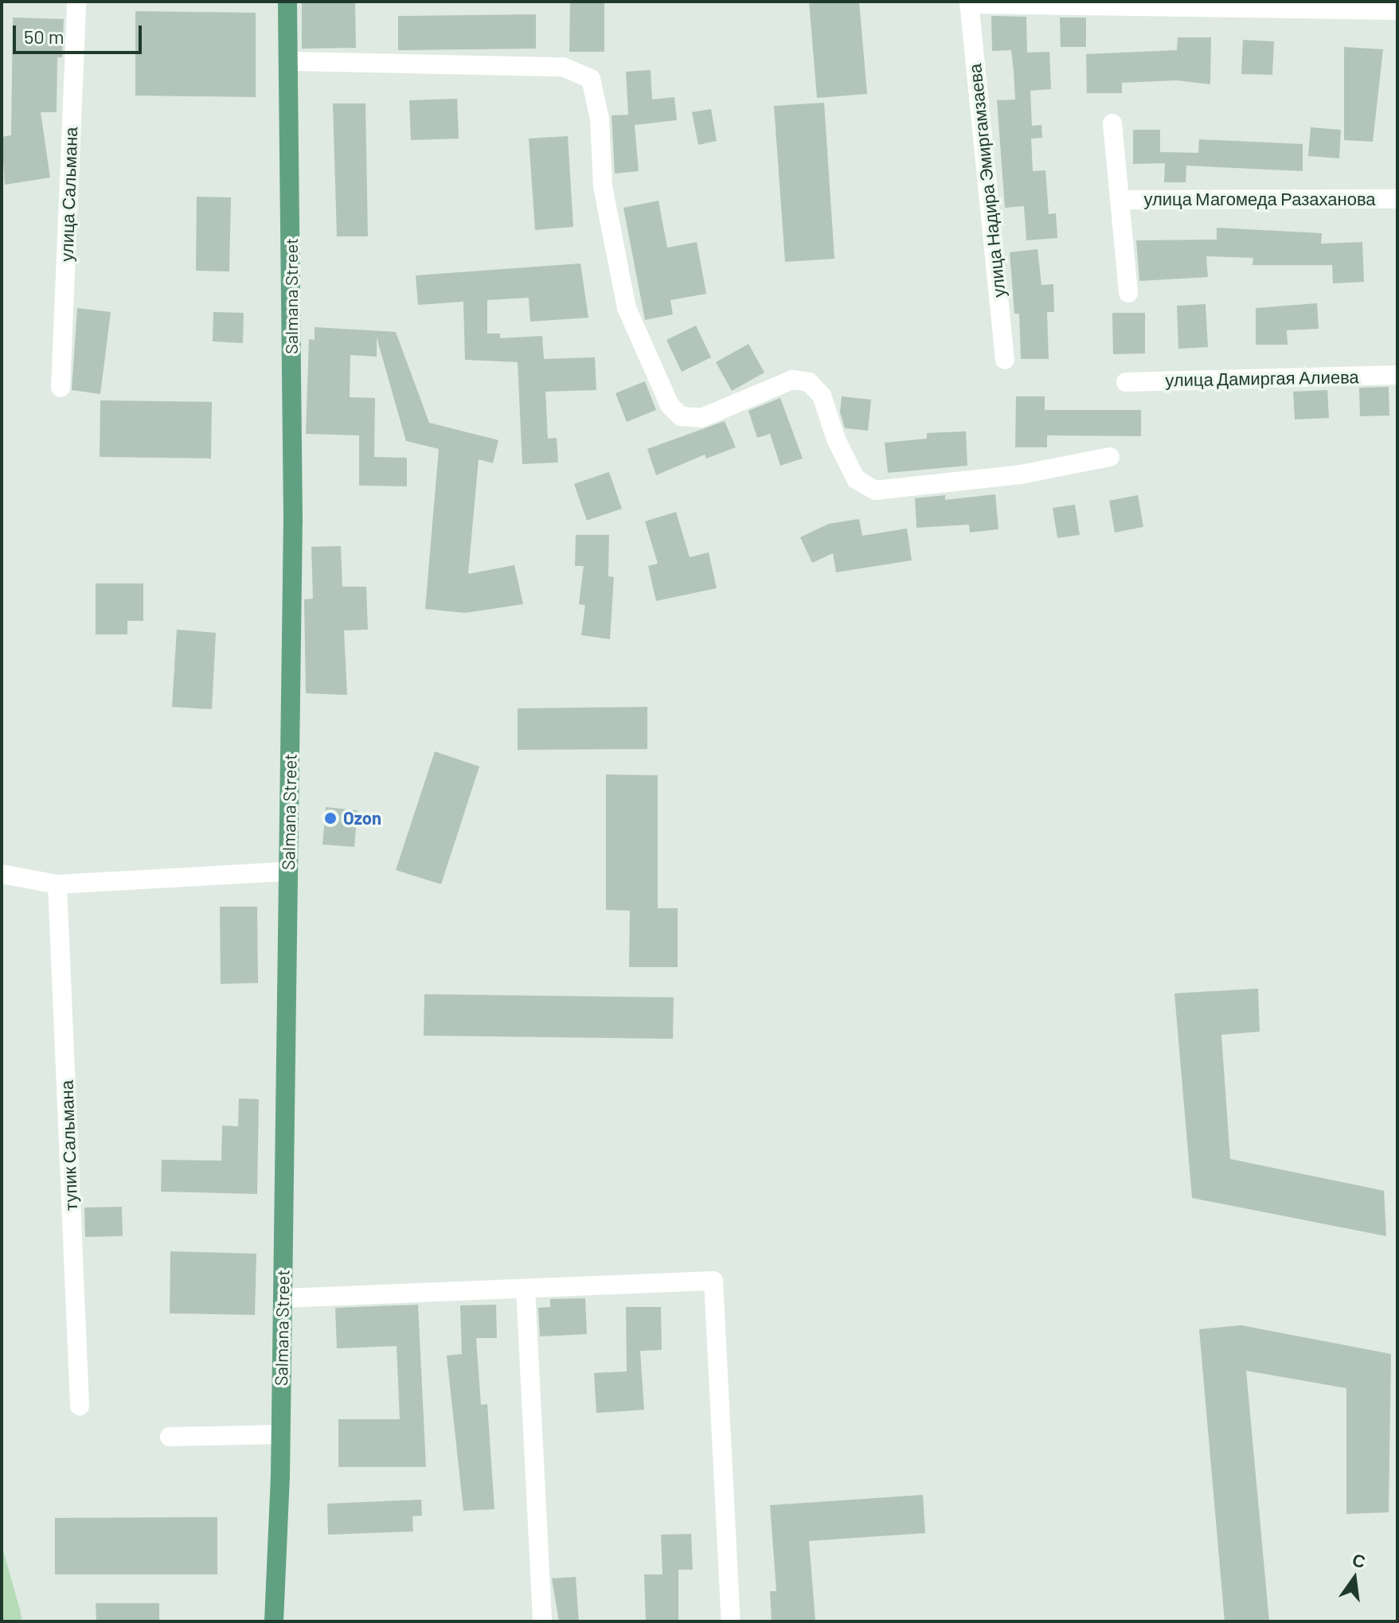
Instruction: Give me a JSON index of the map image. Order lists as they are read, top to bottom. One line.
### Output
{"streets":{"main road":["Salmana Street"],"street":["улица Надира Эмиргамзаева","улица Сальмана","улица Магомеда Разаханова","улица Дамиргая Алиева","тупик Сальмана"]},"places":["Ozon"],"scale_bar":"50 m","north":"top"}
